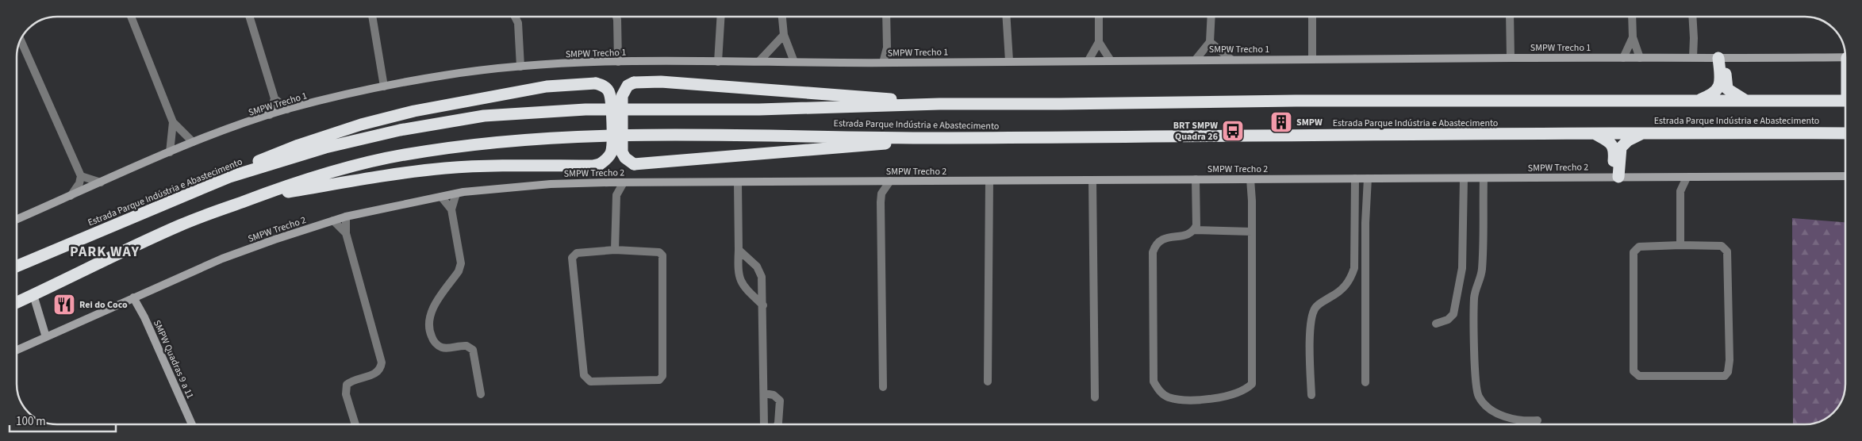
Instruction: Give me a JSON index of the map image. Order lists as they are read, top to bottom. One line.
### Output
{"streets":{"highway":["Estrada Parque Indústria e Abastecimento"],"street":["SMPW Trecho 1","SMPW Trecho 2","SMPW Quadras 9 a 11"]},"crossings":[["SMPW Trecho 2","SMPW Quadras 9 a 11"]],"districts":["PARK WAY"],"places":{"building":["SMPW"],"bus stop":["BRT SMPW Quadra 26"],"restaurant":["Rei do Coco"]},"scale_bar":"100 m"}
